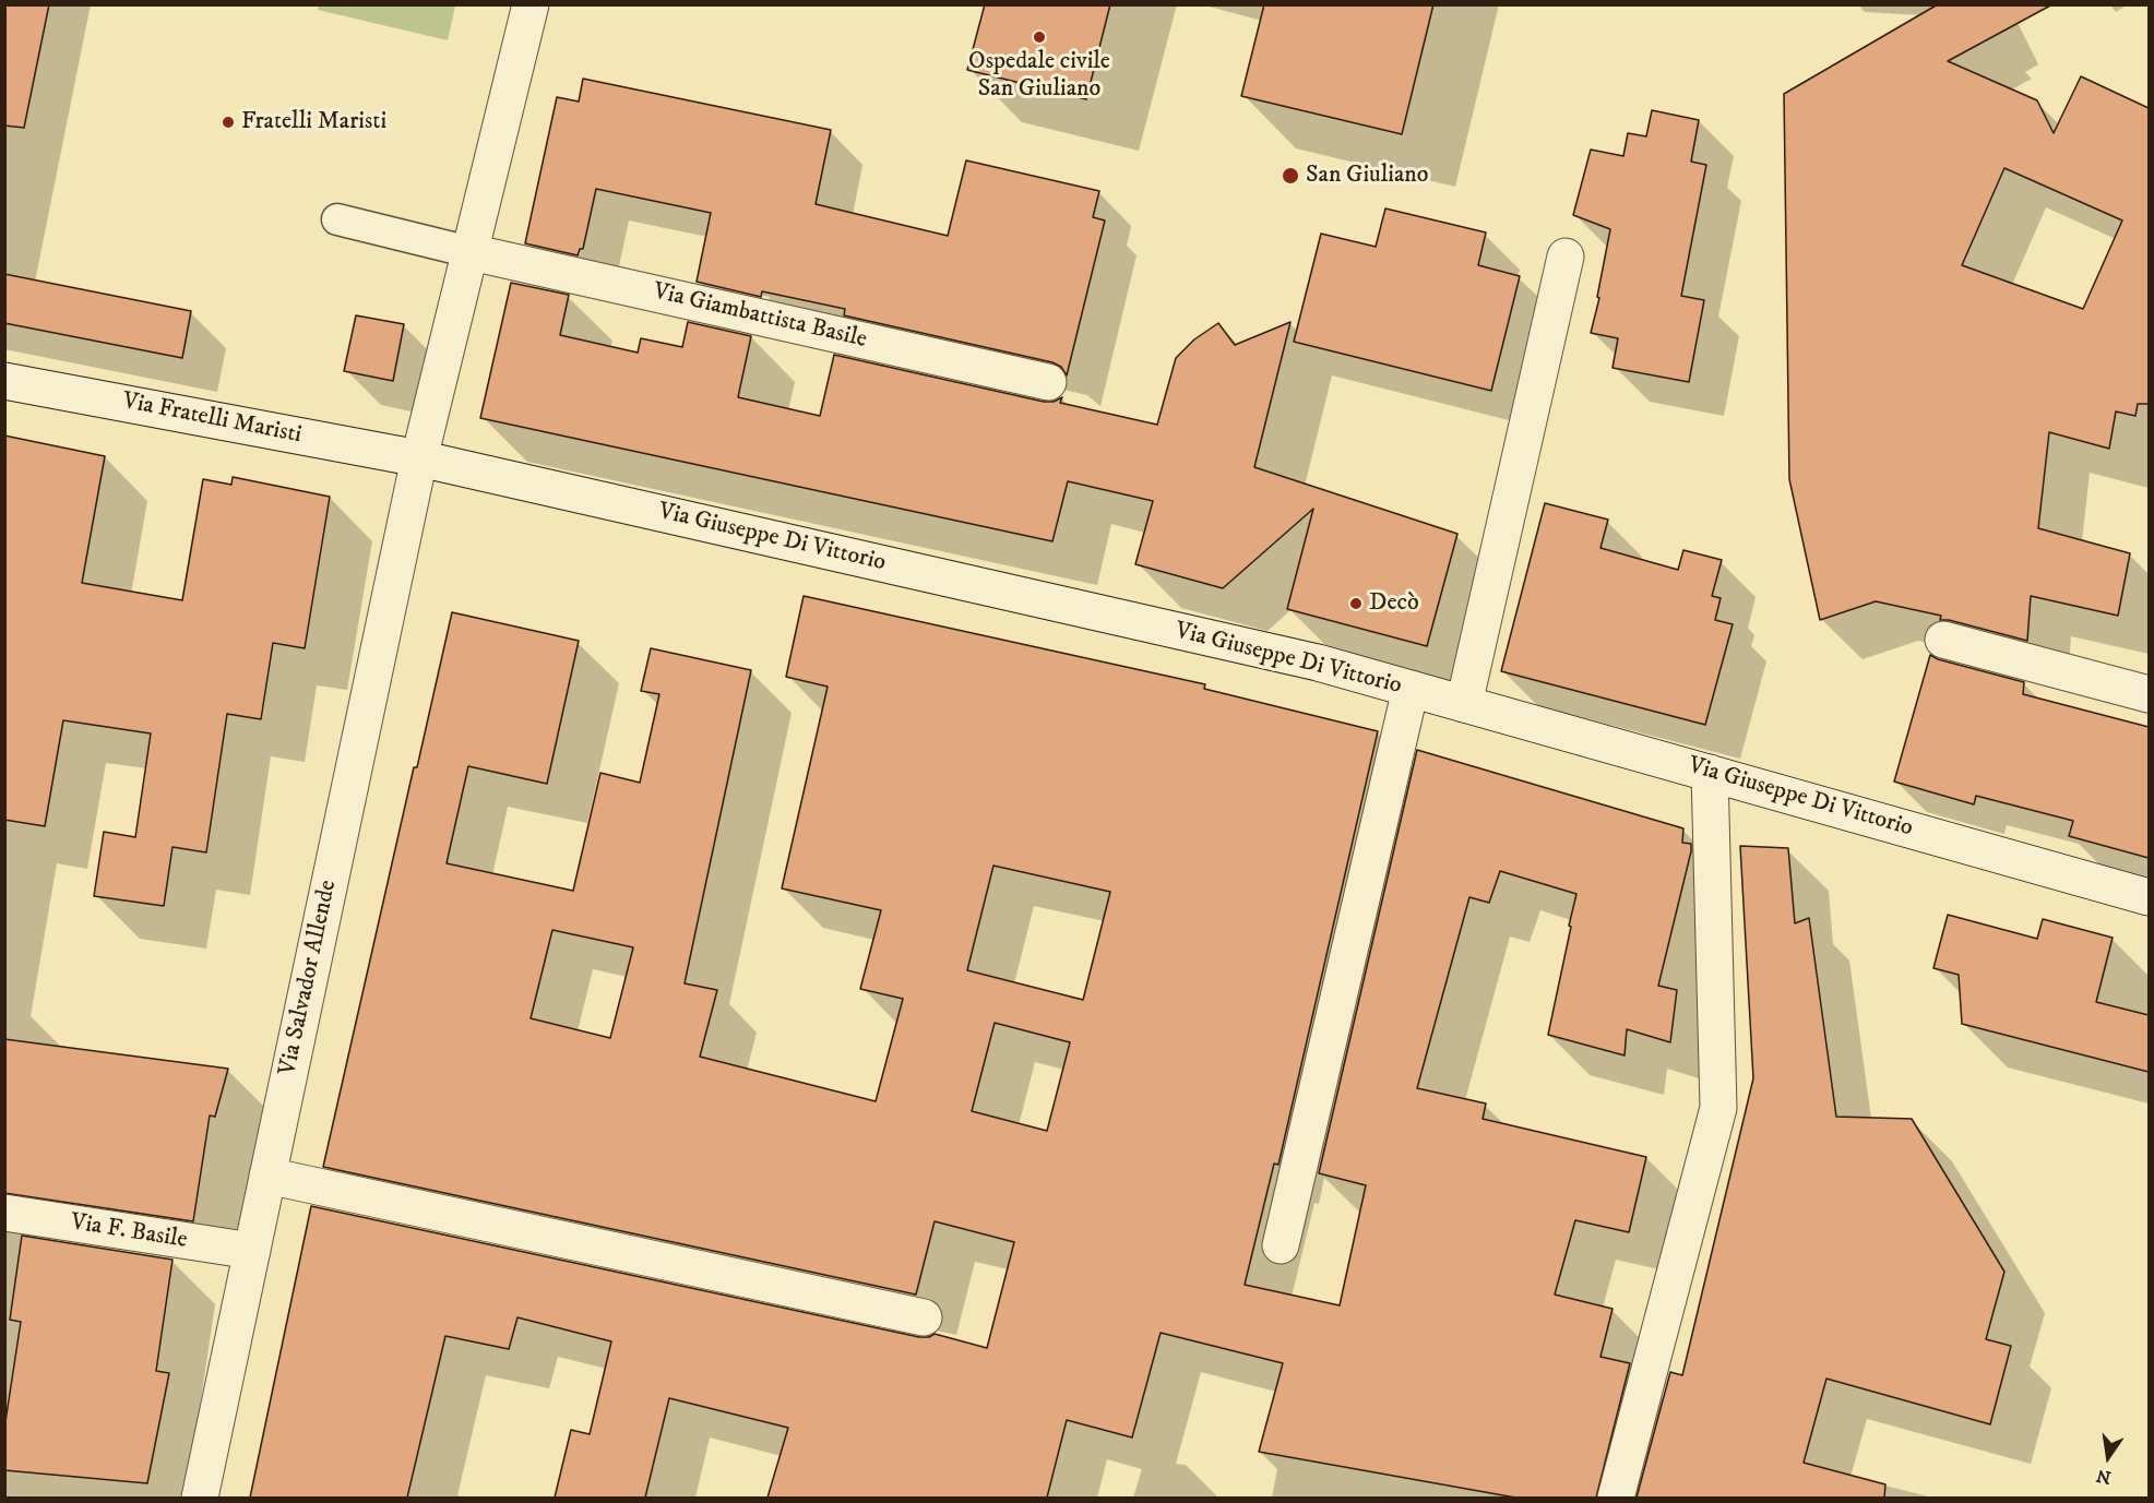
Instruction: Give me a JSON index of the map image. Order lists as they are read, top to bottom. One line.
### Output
{"streets":{"street":["Via Giambattista Basile","Via Fratelli Maristi","Via Giuseppe Di Vittorio","Via Salvador Allende","Via F. Basile"]},"crossings":[["Via Fratelli Maristi","Via Giuseppe Di Vittorio"],["Via Fratelli Maristi","Via Salvador Allende"],["Via Giuseppe Di Vittorio","Via Salvador Allende"],["Via Salvador Allende","Via F. Basile"]],"places":["Ospedale civile San Giuliano","Fratelli Maristi","San Giuliano","Decò"],"north":"bottom"}
